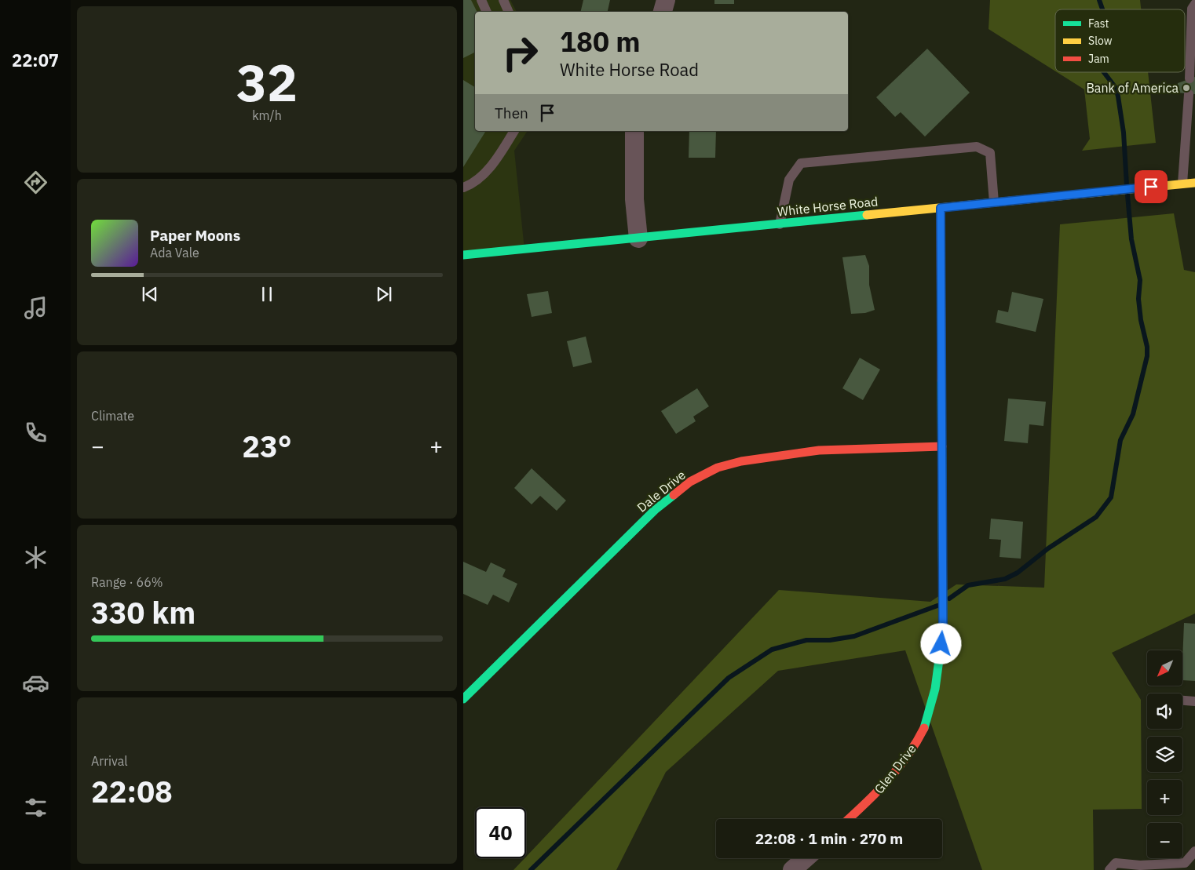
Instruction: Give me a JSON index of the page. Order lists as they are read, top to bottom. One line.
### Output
{"streets":{"street":["White Horse Road","Dale Drive","Glen Drive"]},"crossings":[["White Horse Road","Glen Drive"],["Dale Drive","Glen Drive"]],"places":["Bank of America"],"legend":["Fast","Slow","Jam"],"north":"bottom left","page":{"tabs":"22:07","tile":[["32","km/h"],"Climate",["Range · 66%","330 km"],["Arrival","22:08"]],"turn":["180 m","White Horse Road"],"then":"Then","song":["Paper Moons","Ada Vale"],"heat":["−","23°","+"],"map_buttons":["+","−"],"limit":"40","trip":"22:08 · 1 min · 270 m"}}
